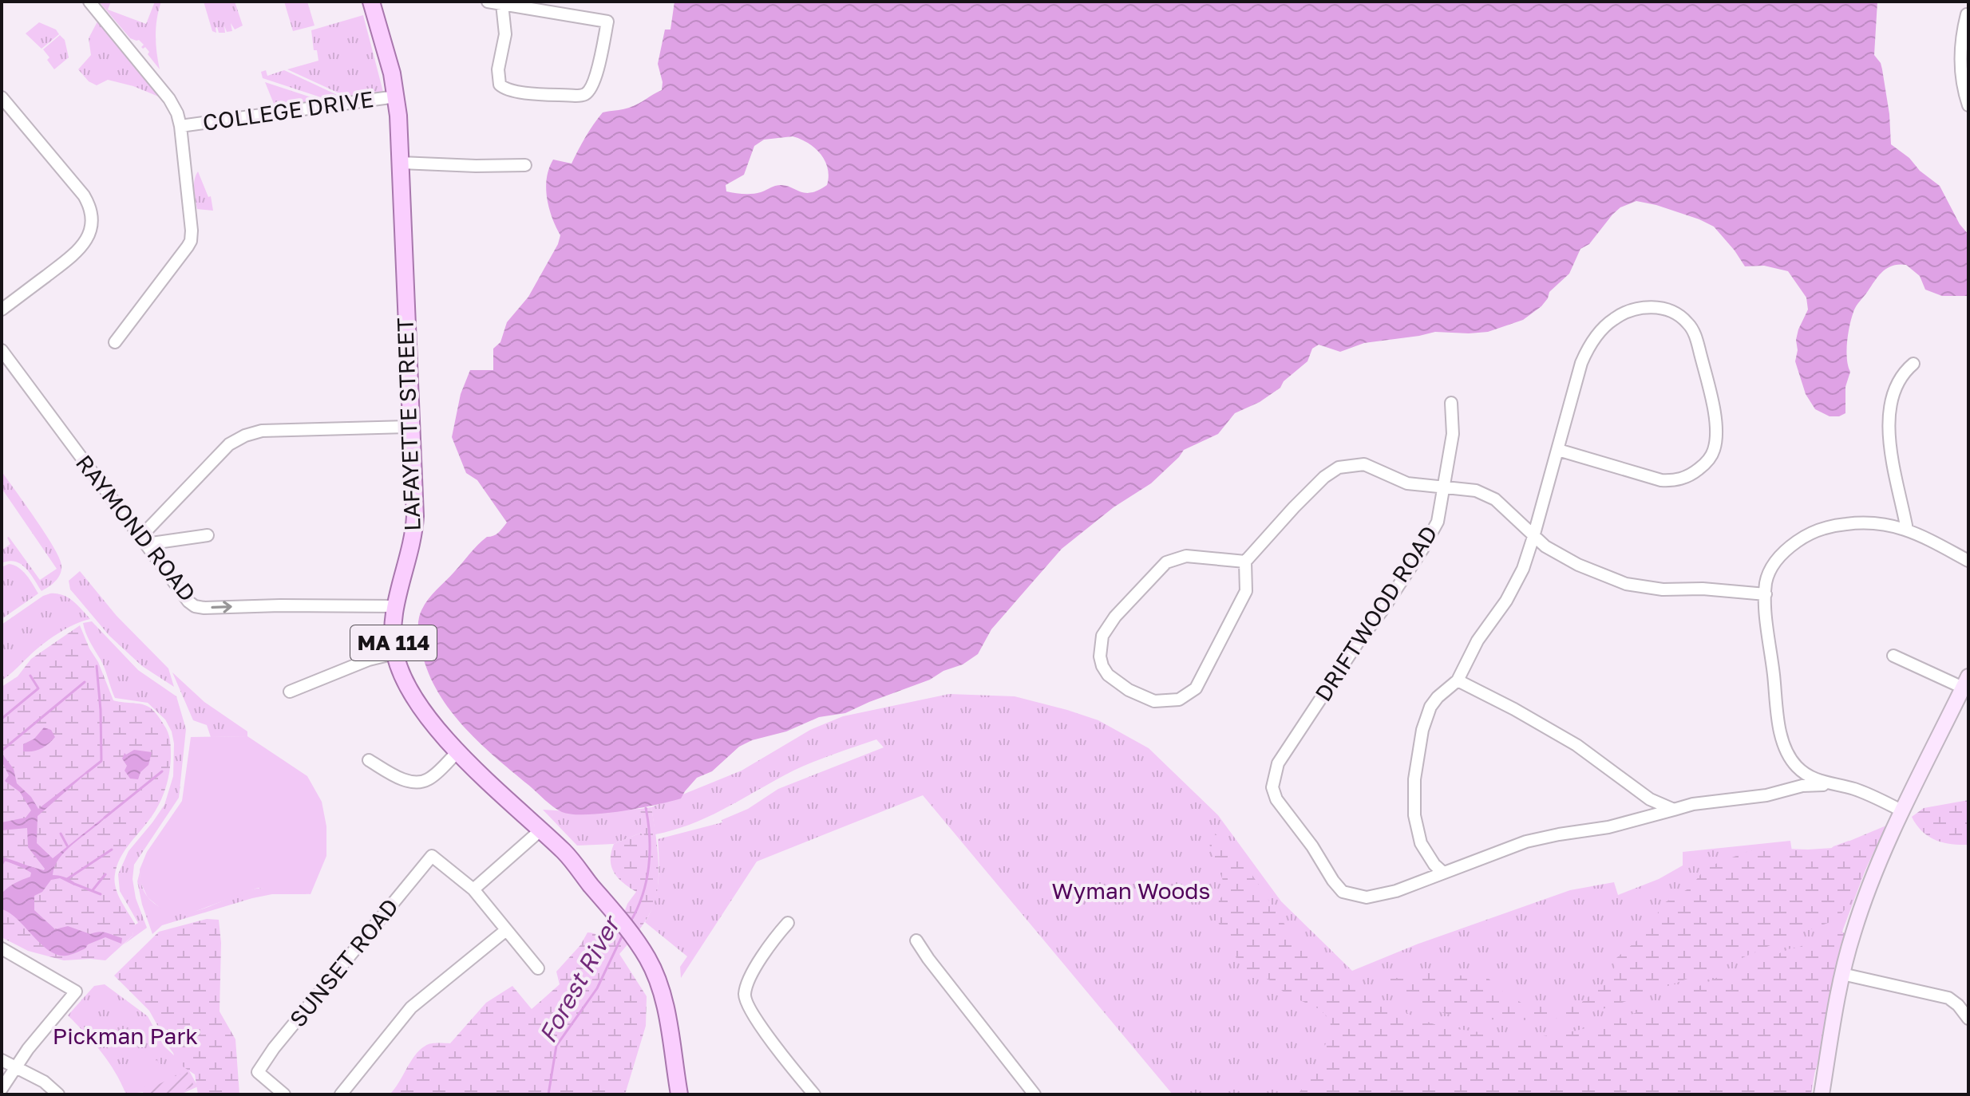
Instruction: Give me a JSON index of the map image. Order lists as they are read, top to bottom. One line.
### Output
{"streets":{"main road":["LAFAYETTE STREET","MA 114"],"street":["COLLEGE DRIVE","RAYMOND ROAD","DRIFTWOOD ROAD","SUNSET ROAD"]},"crossings":[["COLLEGE DRIVE","LAFAYETTE STREET"],["LAFAYETTE STREET","RAYMOND ROAD"]],"one_way":["RAYMOND ROAD"],"water":["Forest River"],"parks":["Wyman Woods","Pickman Park"]}
